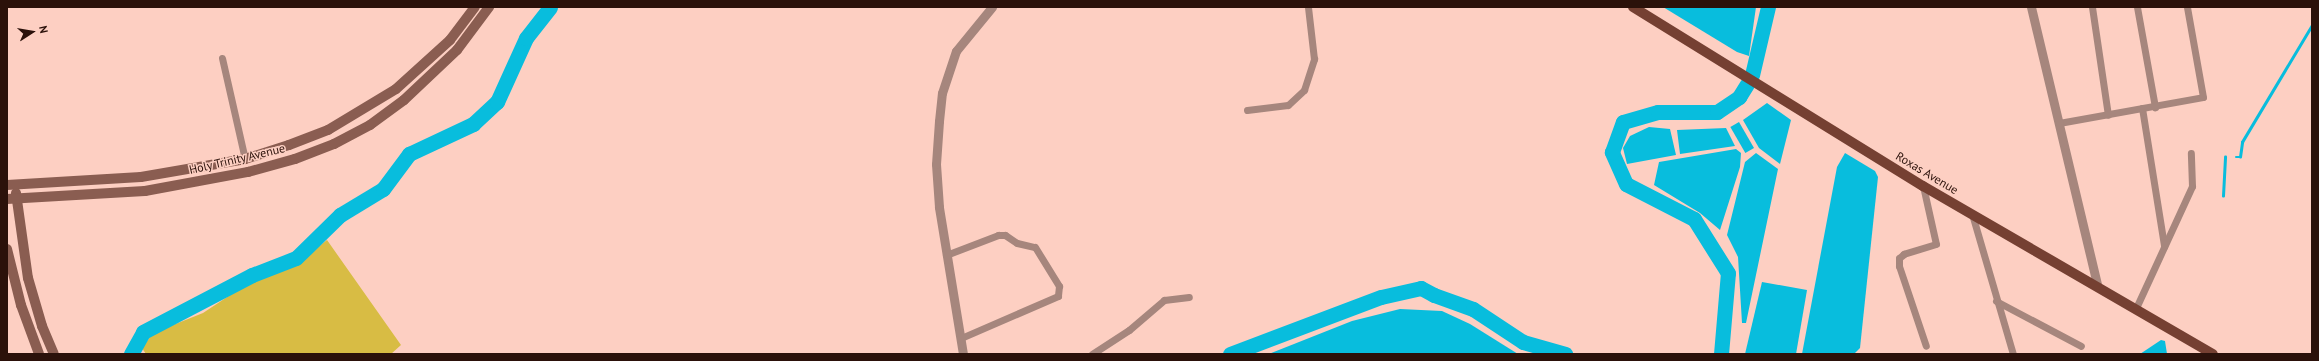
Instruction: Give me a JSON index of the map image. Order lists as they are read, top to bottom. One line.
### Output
{"streets":{"main road":["Holy Trinity Avenue","Roxas Avenue"]},"north":"right"}
